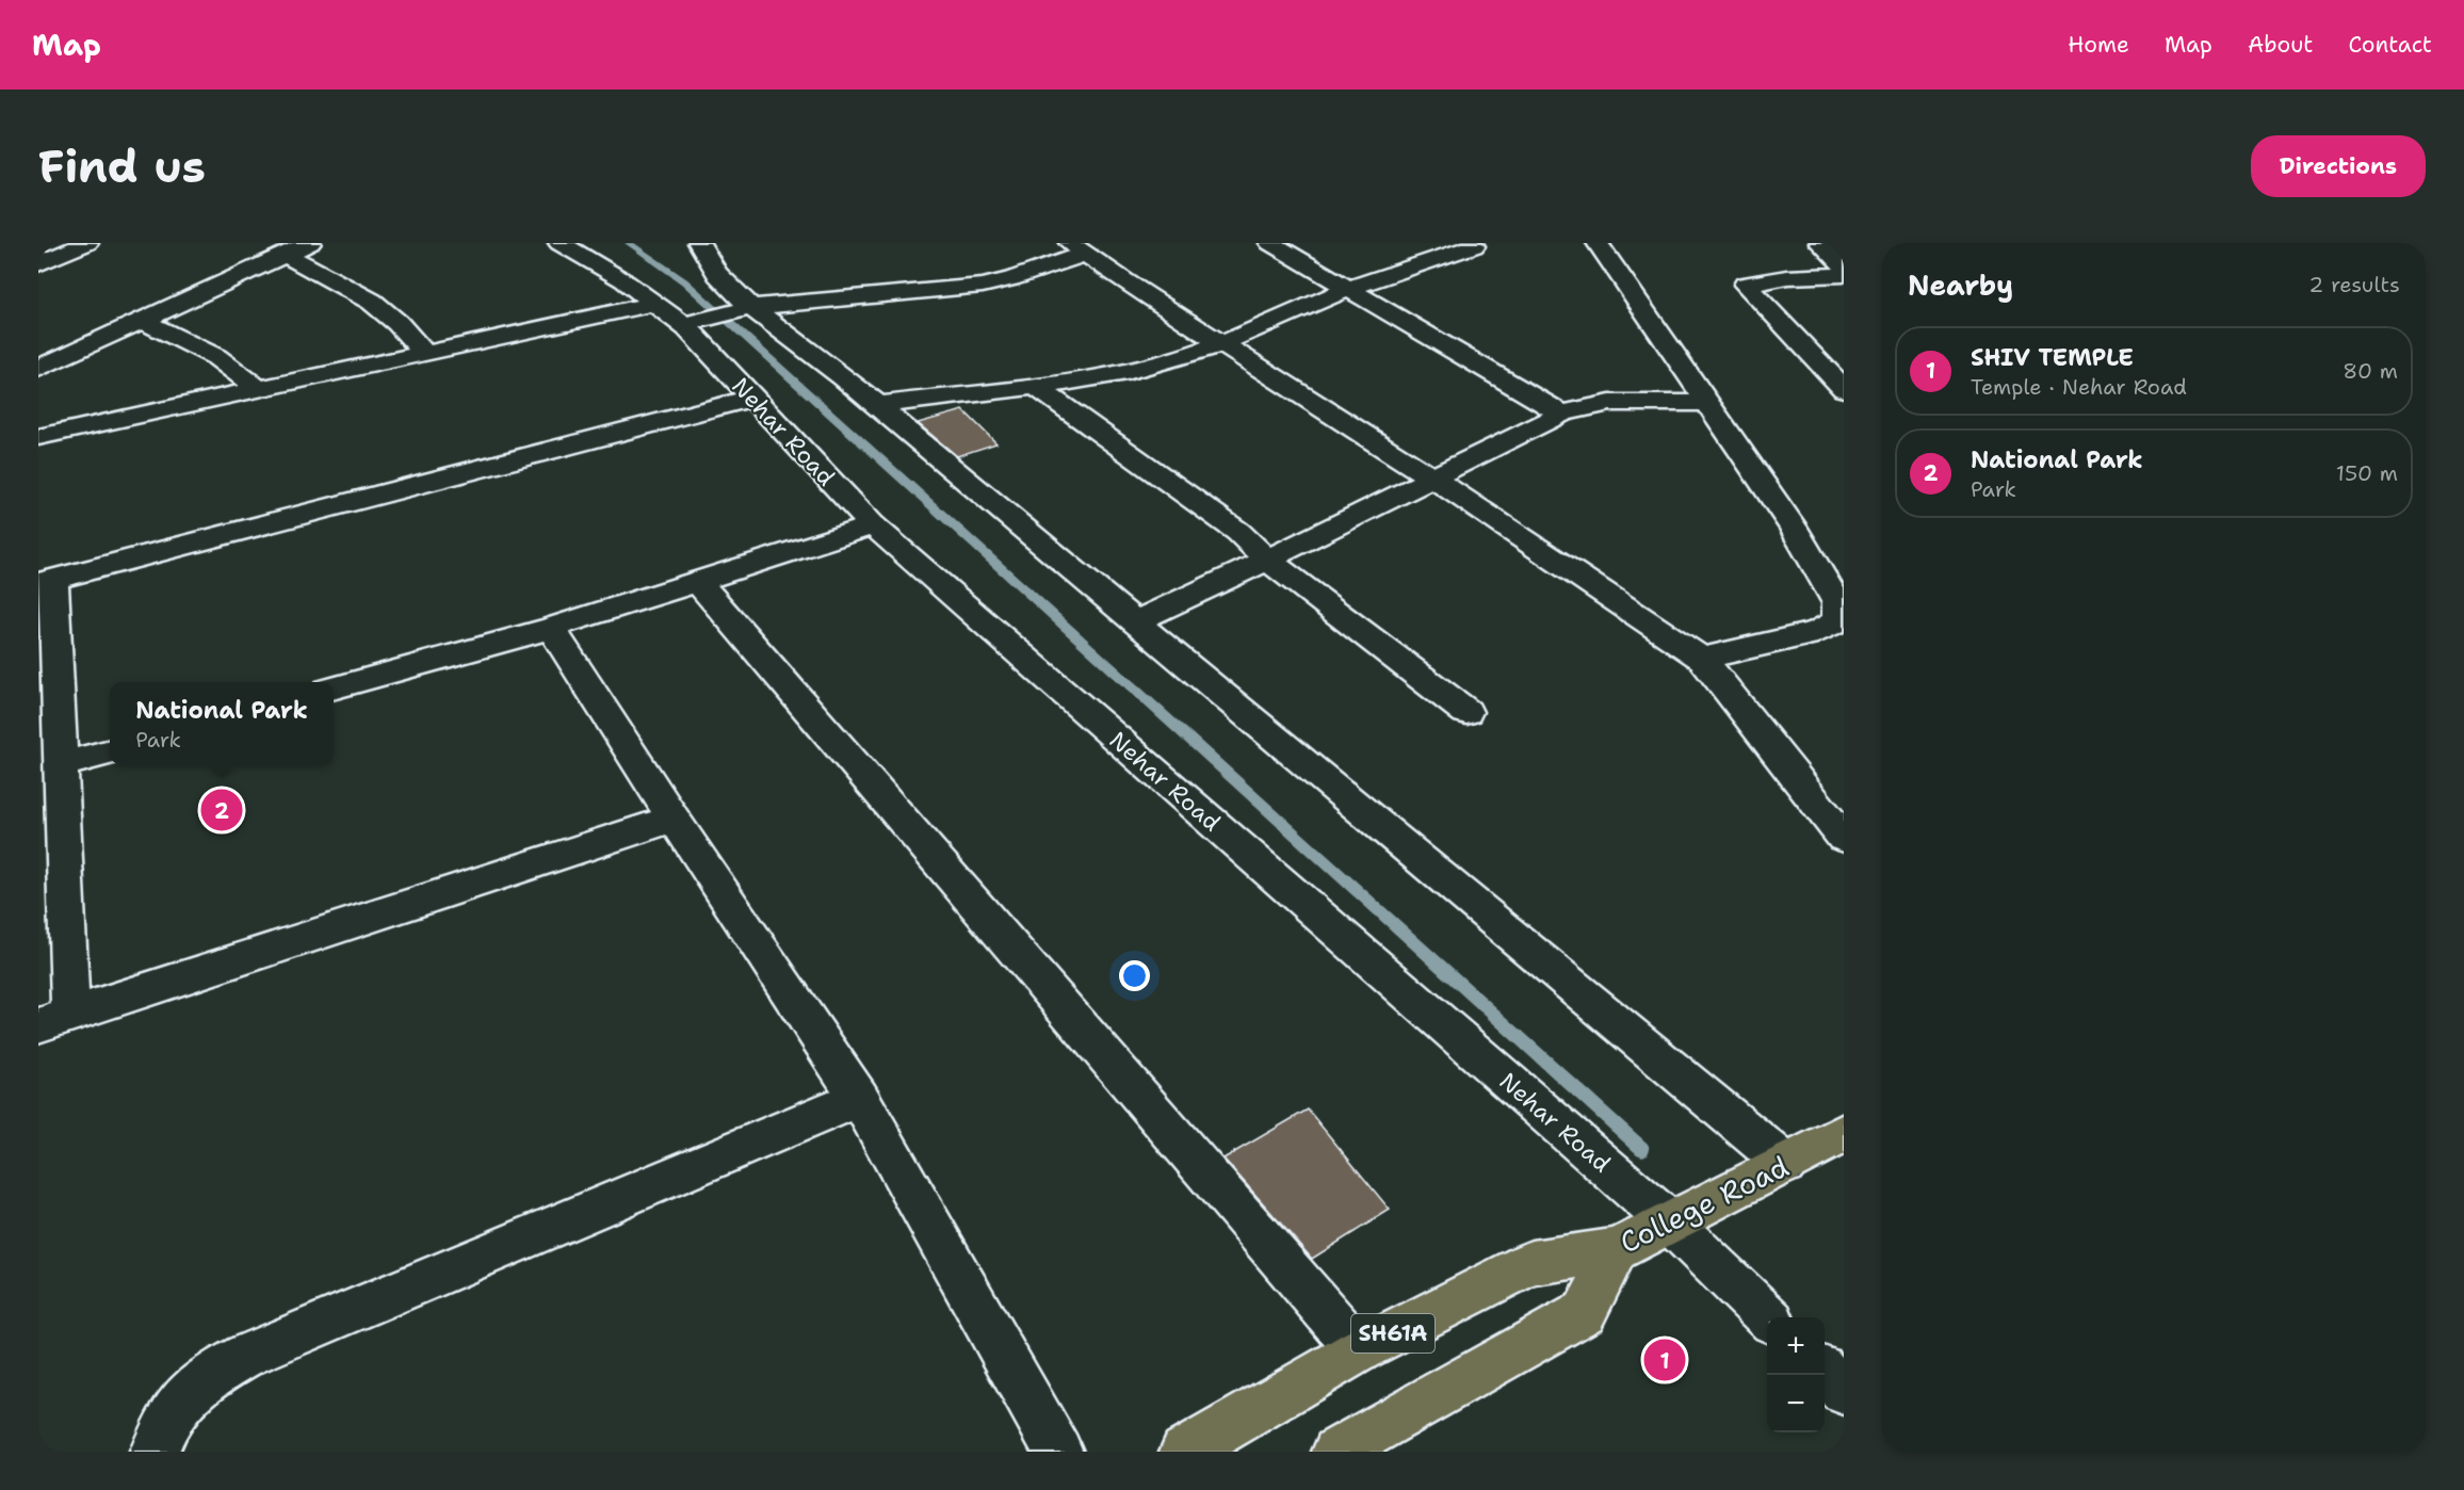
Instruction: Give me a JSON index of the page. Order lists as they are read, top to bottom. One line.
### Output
{"streets":{"main road":["College Road","SH61A"],"street":["Nehar Road"]},"crossings":[["Nehar Road","College Road"]],"page":{"header":"Map","nav":["Home","Map","About","Contact"],"buttons":"Directions","title":"Find us","heading":["Nearby","2 results"],"list":[{"mark":"1","name":"SHIV TEMPLE","note":"Temple · Nehar Road","value":"80 m"},{"mark":"2","name":"National Park","note":"Park","value":"150 m"}],"popup":["National Park","Park"],"pins":["2","1"],"map_buttons":["+","−"]}}
